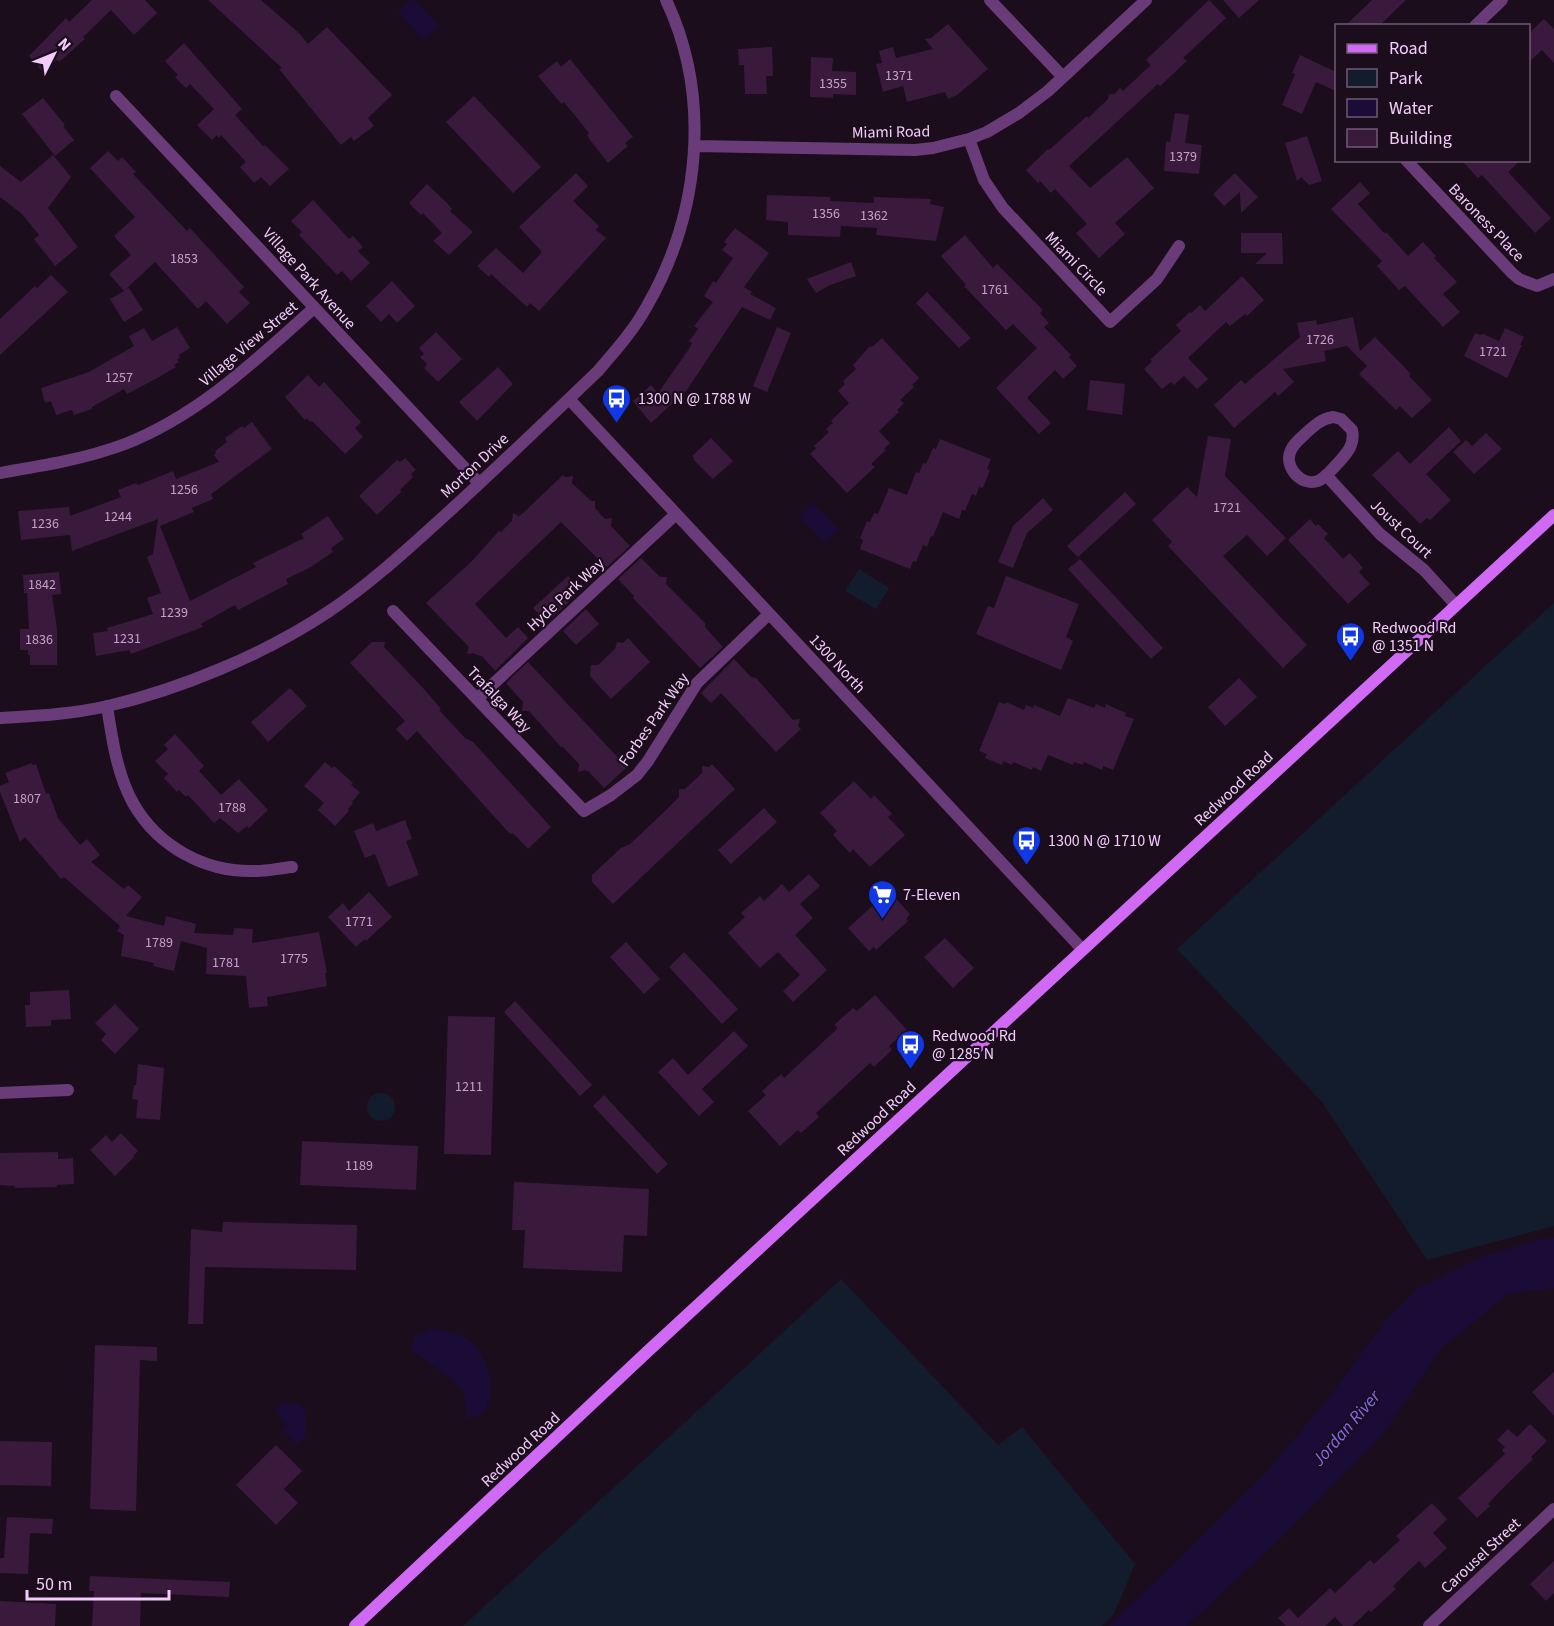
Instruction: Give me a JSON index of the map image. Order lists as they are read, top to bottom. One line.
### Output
{"streets":{"main road":["Redwood Road"],"street":["Miami Road","Baroness Place","Miami Circle","Village Park Avenue","Village View Street","Morton Drive","Joust Court","Hyde Park Way","1300 North","Trafalga Way","Forbes Park Way","Carousel Street"]},"crossings":[["Miami Road","Miami Circle"],["Miami Road","Morton Drive"],["Village Park Avenue","Village View Street"],["Village Park Avenue","Morton Drive"],["Morton Drive","1300 North"],["Joust Court","Redwood Road"],["Hyde Park Way","1300 North"],["Hyde Park Way","Trafalga Way"],["1300 North","Forbes Park Way"],["1300 North","Redwood Road"],["Trafalga Way","Forbes Park Way"]],"water":["Jordan River"],"places":{"bus stop":["1300 N @ 1788 W","Redwood Rd @ 1351 N","1300 N @ 1710 W","Redwood Rd @ 1285 N"],"supermarket":["7-Eleven"]},"house_numbers":["1371","1355","1379","1356","1362","1853","1761","1726","1721","1257","1256","1721","1244","1236","1842","1239","1231","1836","1807","1788","1771","1789","1775","1781","1211","1189"],"legend":["Road","Park","Water","Building"],"scale_bar":"50 m","north":"top right"}
